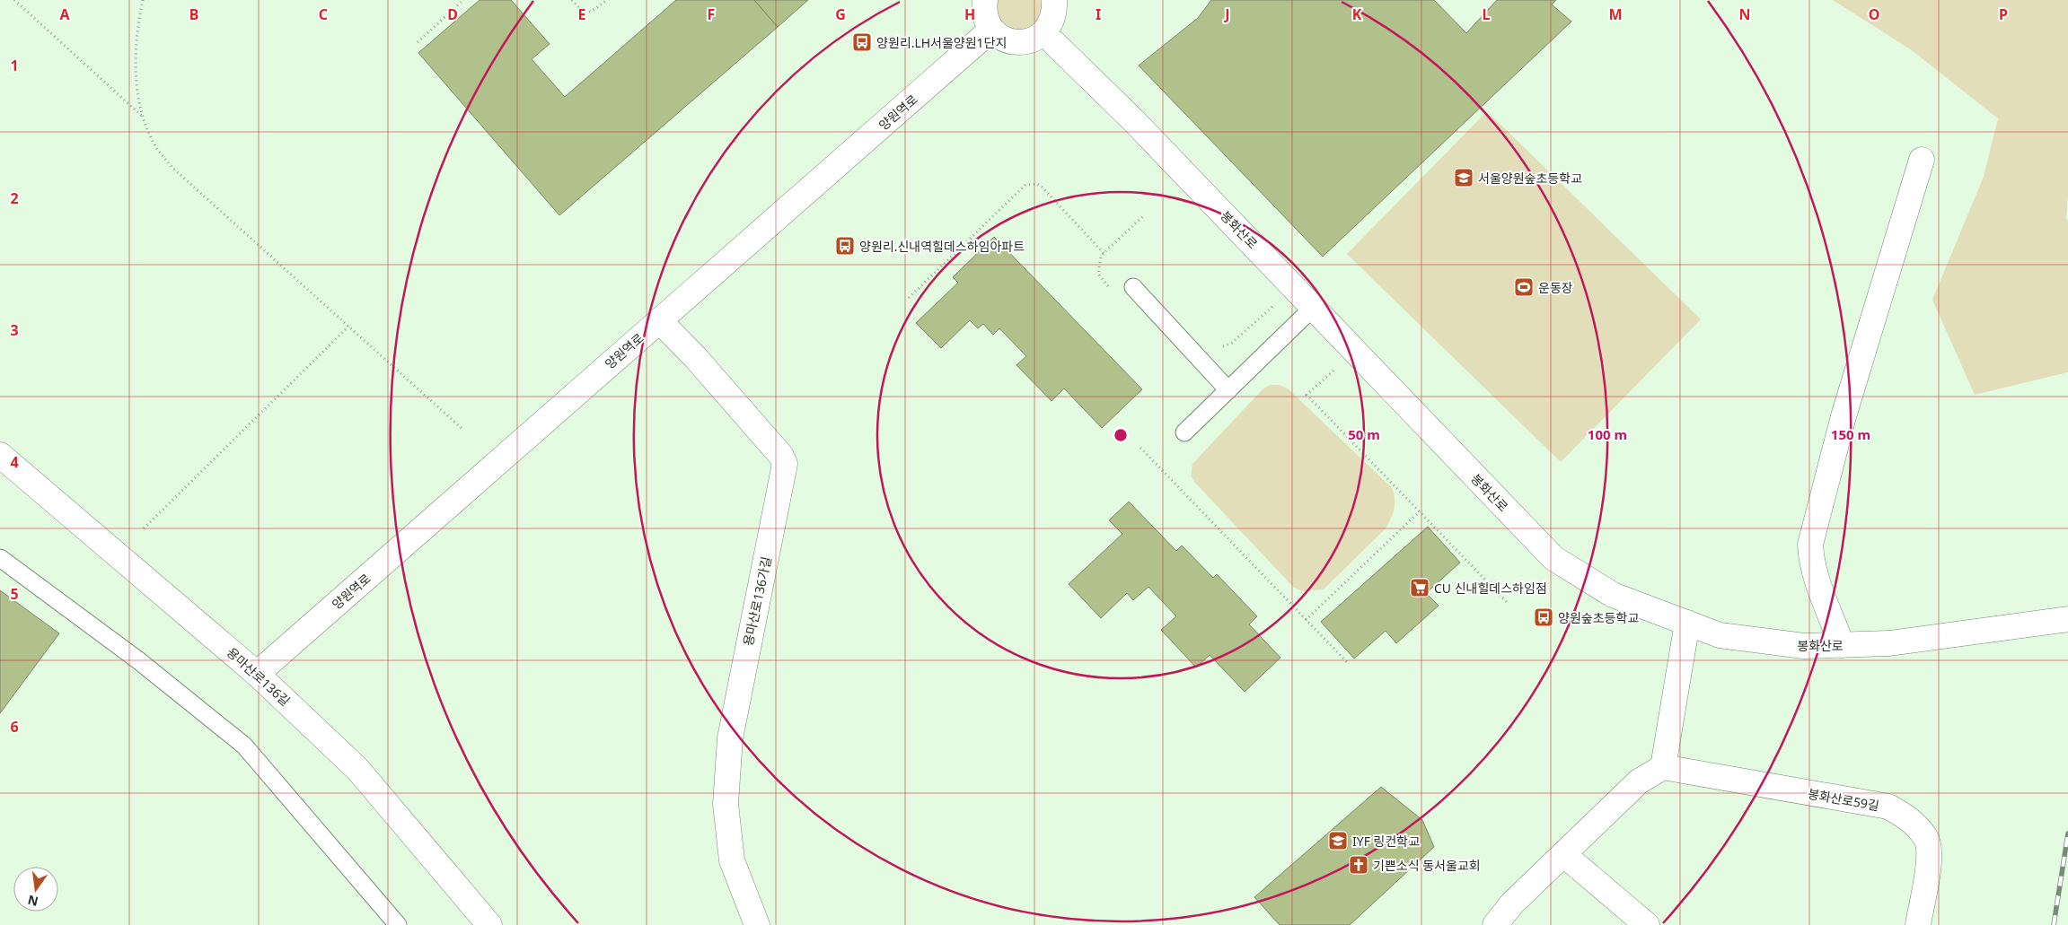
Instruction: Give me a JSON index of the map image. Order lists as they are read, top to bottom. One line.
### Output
{"streets":{"street":["양원역로","봉화산로","용마산로136가길","용마산로136길","봉화산로59길"]},"crossings":[["양원역로","용마산로136가길"],["양원역로","용마산로136길"]],"places":{"bus stop":["양원리.LH서울양원1단지","양원리.신내역힐데스하임아파트","양원숲초등학교"],"school or university":["서울양원숲초등학교","IYF 링컨학교"],"sports":["운동장"],"supermarket":["CU 신내힐데스하임점"],"church":["기쁜소식 동서울교회"]},"north":"bottom","grid":{"columns":["A","B","C","D","E","F","G","H","I","J","K","L","M","N","O","P"],"rows":["1","2","3","4","5","6"]},"rings":["50 m","100 m","150 m"]}
